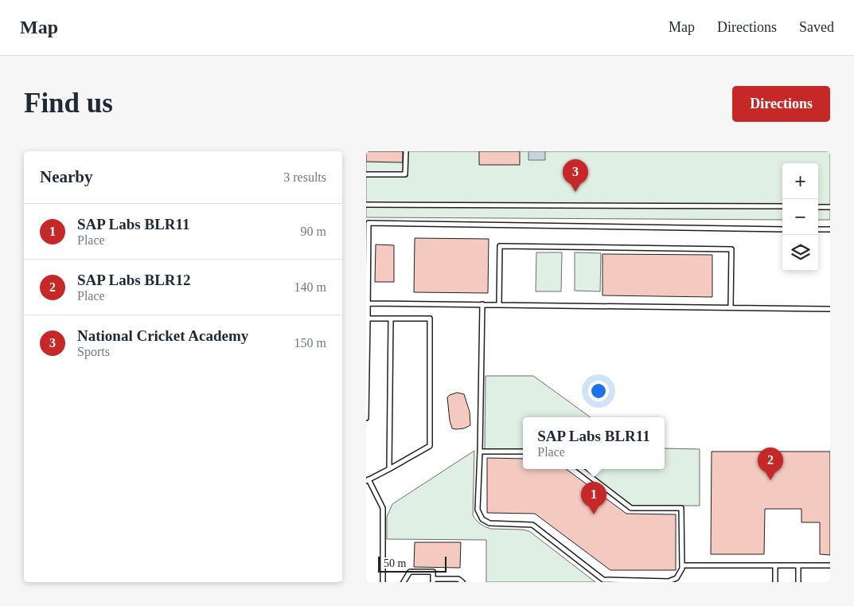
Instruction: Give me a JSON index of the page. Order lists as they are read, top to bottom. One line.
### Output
{"scale_bar":"50 m","page":{"header":"Map","nav":["Map","Directions","Saved"],"buttons":"Directions","title":"Find us","heading":["Nearby","3 results"],"pins":["3","2","1"],"map_buttons":["+","−"],"list":[{"mark":"1","name":"SAP Labs BLR11","note":"Place","value":"90 m"},{"mark":"2","name":"SAP Labs BLR12","note":"Place","value":"140 m"},{"mark":"3","name":"National Cricket Academy","note":"Sports","value":"150 m"}],"popup":["SAP Labs BLR11","Place"],"scale":"50 m"}}
